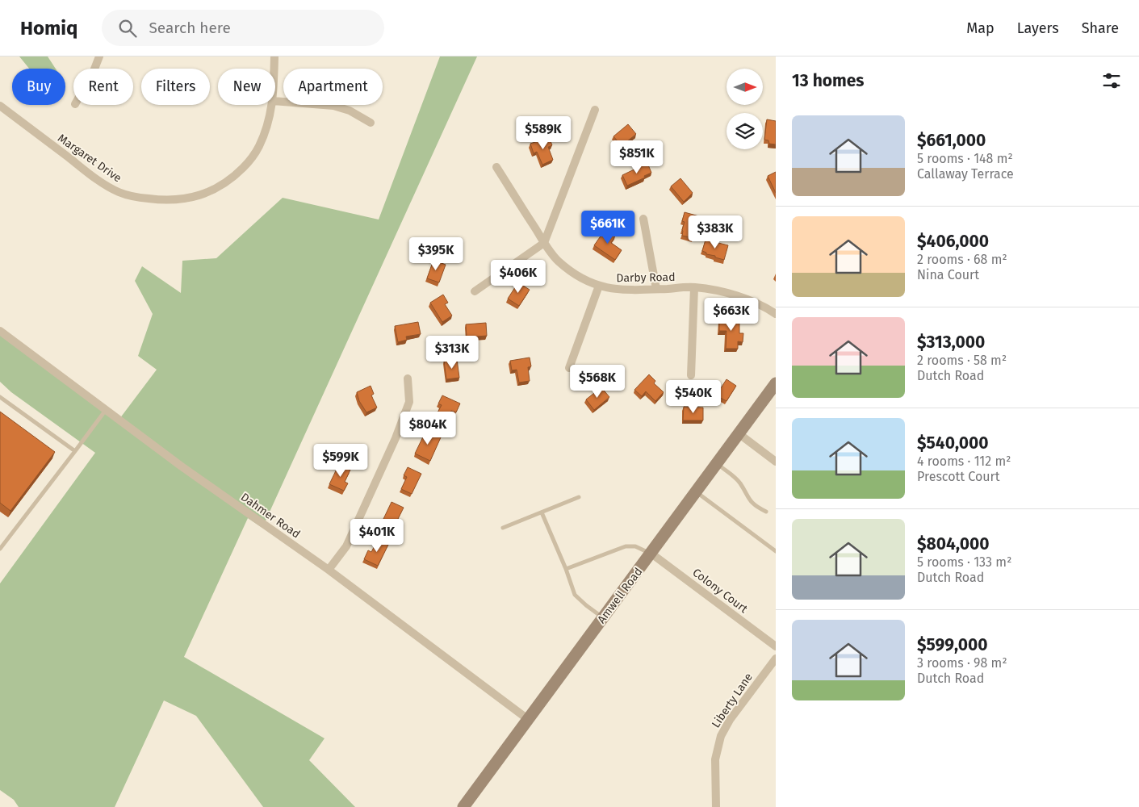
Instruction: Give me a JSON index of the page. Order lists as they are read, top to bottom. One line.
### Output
{"streets":{"main road":["Amwell Road"],"street":["Margaret Drive","Darby Road","Dahmer Road","Colony Court","Liberty Lane"]},"crossings":[["Dahmer Road","Amwell Road"],["Colony Court","Amwell Road"]],"north":"right","page":{"header":"Homiq","search":"Search here","nav":["Map","Layers","Share"],"heading":"13 homes","chip":["Buy","Rent","Filters","New","Apartment"],"list":[{"name":"$661,000","note":"5 rooms · 148 m² · Callaway Terrace"},{"name":"$406,000","note":"2 rooms · 68 m² · Nina Court"},{"name":"$313,000","note":"2 rooms · 58 m² · Dutch Road"},{"name":"$540,000","note":"4 rooms · 112 m² · Prescott Court"},{"name":"$804,000","note":"5 rooms · 133 m² · Dutch Road"},{"name":"$599,000","note":"3 rooms · 98 m² · Dutch Road"}],"price":["$589K","$851K","$661K","$383K","$395K","$406K","$663K","$313K","$568K","$540K","$804K","$599K","$401K"]}}
